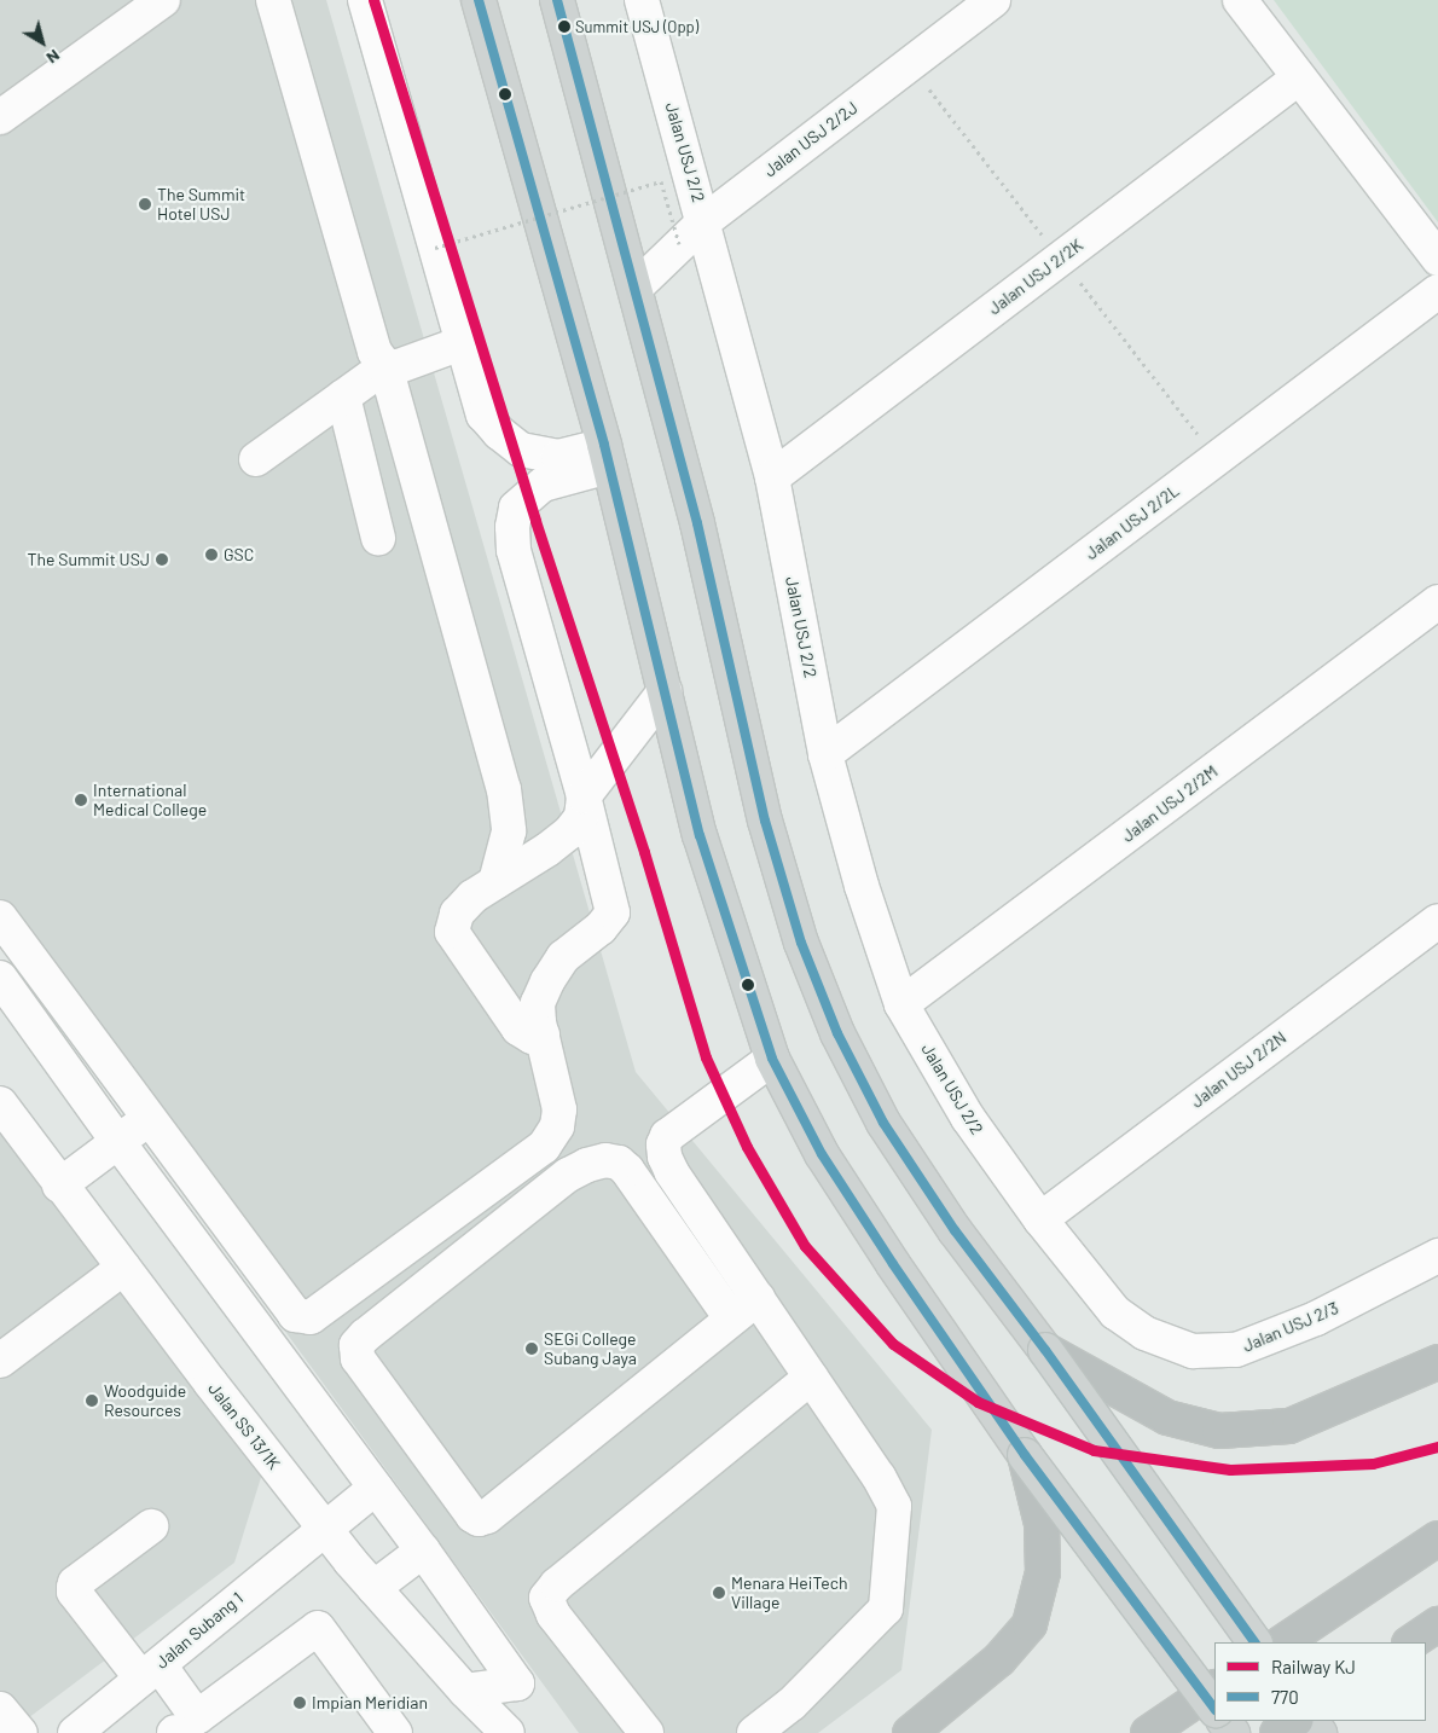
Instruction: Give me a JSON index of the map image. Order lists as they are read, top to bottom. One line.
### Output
{"streets":{"street":["Jalan USJ 2/2J","Jalan USJ 2/2","Jalan USJ 2/2K","Jalan USJ 2/2L","Jalan USJ 2/2M","Jalan USJ 2/2N","Jalan USJ 2/3","Jalan SS 13/1K","Jalan Subang 1"]},"crossings":[["Jalan USJ 2/2J","Jalan USJ 2/2"],["Jalan USJ 2/2","Jalan USJ 2/2K"],["Jalan USJ 2/2","Jalan USJ 2/2L"],["Jalan USJ 2/2","Jalan USJ 2/2M"],["Jalan USJ 2/2","Jalan USJ 2/2N"],["Jalan USJ 2/2","Jalan USJ 2/3"],["Jalan USJ 2/2N","Jalan USJ 2/3"],["Jalan SS 13/1K","Jalan Subang 1"]],"places":["Summit USJ (Opp)","The Summit Hotel USJ","GSC","The Summit USJ","International Medical College","SEGi College Subang Jaya","Woodguide Resources","Menara HeiTech Village","Impian Meridian"],"lines":["rail line KJ","transit line 770"],"legend":["Railway KJ","770"],"north":"bottom right"}
